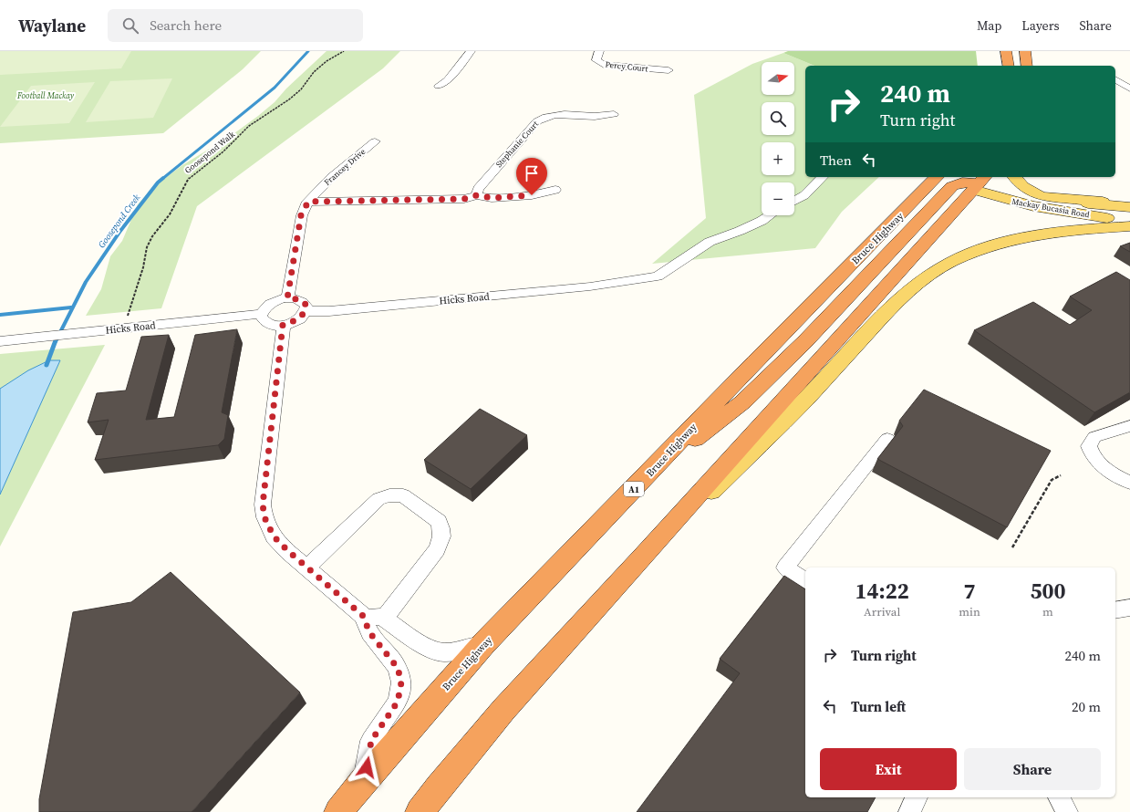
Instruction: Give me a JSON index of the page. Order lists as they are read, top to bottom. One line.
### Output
{"streets":{"highway":["Bruce Highway","A1"],"main road":["Mackay Bucasia Road"],"street":["Percy Court","Stephanie Court","Francey Drive","Hicks Road"],"path":["Goosepond Walk"]},"crossings":[["Francey Drive","Hicks Road"]],"water":["Goosepond Creek"],"parks":["Football Mackay"],"north":"right","page":{"header":"Waylane","search":"Search here","nav":["Map","Layers","Share"],"map_buttons":["+","−"],"turn":["240 m","Turn right"],"then":"Then","eta":["14:22","Arrival","7","min","500","m"],"list":[{"name":"Turn right","value":"240 m"},{"name":"Turn left","value":"20 m"}],"buttons":["Exit","Share"]}}
